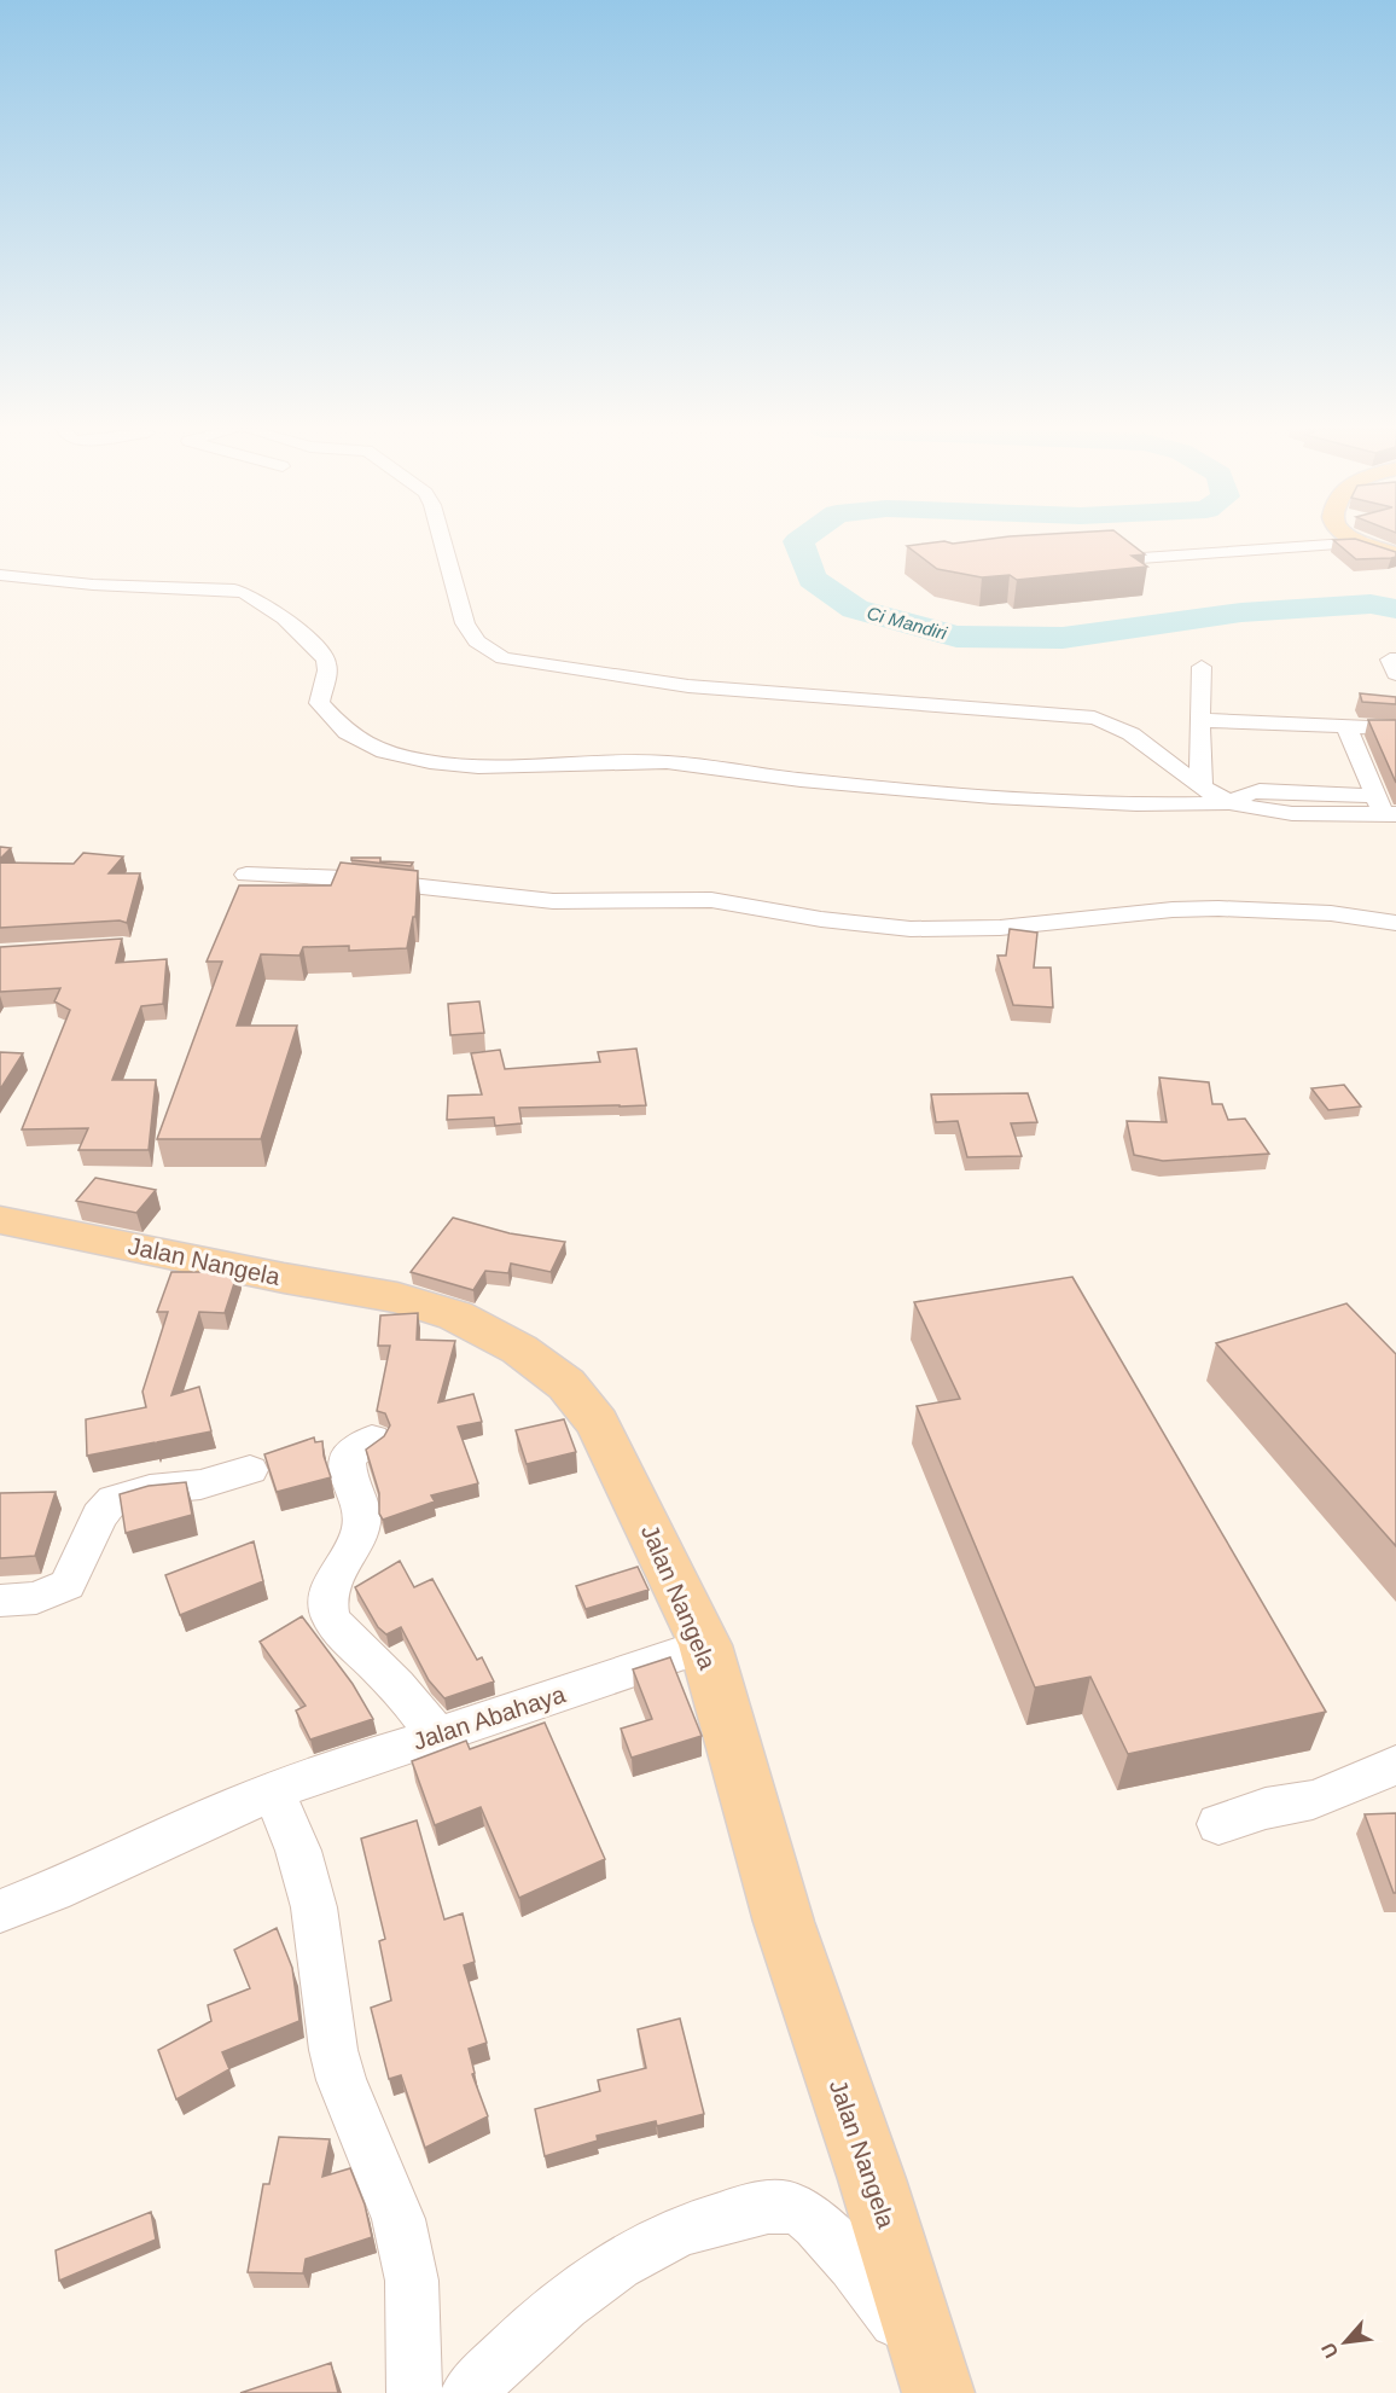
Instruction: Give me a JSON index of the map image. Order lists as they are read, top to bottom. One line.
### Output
{"streets":{"main road":["Jalan Nangela"],"street":["Jalan Abahaya"]},"crossings":[["Jalan Nangela","Jalan Abahaya"]],"water":["Ci Mandiri"],"north":"bottom left"}
